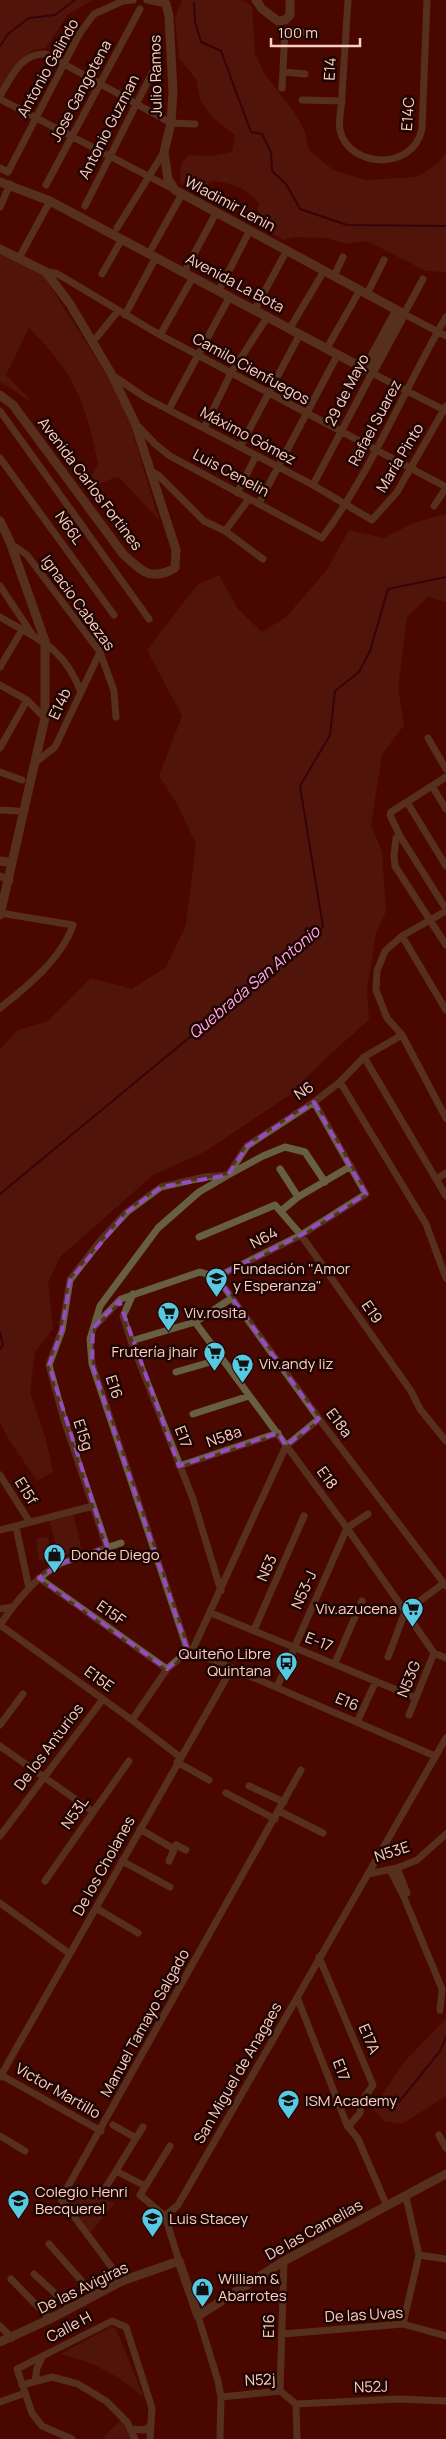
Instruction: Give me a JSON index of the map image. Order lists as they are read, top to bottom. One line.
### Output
{"streets":{"street":["Antonio Galindo","E14","Julio Ramos","Jose Gangotena","E14C","Antonio Guzman","Wladimir Lenin","Avenida La Bota","Camilo Cienfuegos","29 de Mayo","Rafael Suarez","Máximo Gómez","María Pinto","Luis Cenelin","Avenida Carlos Fortines","N66L","Ignacio Cabezas","E14b","N6","N64","E19","E16","E18a","E15g","E17","N58a","E18","E15f","N53","N53-J","E15F","E-17","E15E","N53G","De los Anturios","N53L","N53E","De los Cholanes","Manuel Tamayo Salgado","E17A","San Miguel de Anagaes","Victor Martillo","De las Camelias","De las Avigiras","De las Uvas","Calle H","N52j","N52J"]},"crossings":[["Antonio Galindo","Wladimir Lenin"],["E14","E14C"],["Julio Ramos","Wladimir Lenin"],["Jose Gangotena","Wladimir Lenin"],["Antonio Guzman","Wladimir Lenin"],["Wladimir Lenin","29 de Mayo"],["Wladimir Lenin","Rafael Suarez"],["Avenida La Bota","29 de Mayo"],["Avenida La Bota","Rafael Suarez"],["Avenida La Bota","María Pinto"],["Camilo Cienfuegos","29 de Mayo"],["Camilo Cienfuegos","Rafael Suarez"],["Camilo Cienfuegos","María Pinto"],["Camilo Cienfuegos","Avenida Carlos Fortines"],["29 de Mayo","Máximo Gómez"],["Rafael Suarez","Máximo Gómez"],["Rafael Suarez","Luis Cenelin"],["Máximo Gómez","María Pinto"],["Máximo Gómez","Avenida Carlos Fortines"],["Luis Cenelin","Avenida Carlos Fortines"],["Ignacio Cabezas","E14b"],["N6","E16"],["N6","E15g"],["N64","E19"],["N64","E18a"],["E16","E15g"],["E16","N53-J"],["E16","De los Cholanes"],["E16","San Miguel de Anagaes"],["E16","De las Camelias"],["E16","De las Uvas"],["E16","N52j"],["E17","N58a"],["E17","E17A"],["E17","San Miguel de Anagaes"],["E17","De las Camelias"],["N58a","E18"],["E18","N53-J"],["E18","N53G"],["N53","E-17"],["N53-J","E-17"],["E-17","N53G"],["E15E","De los Anturios"],["E15E","De los Cholanes"],["N53E","San Miguel de Anagaes"],["De los Cholanes","Victor Martillo"],["Manuel Tamayo Salgado","Victor Martillo"],["Manuel Tamayo Salgado","De las Avigiras"],["E17A","San Miguel de Anagaes"],["N52j","N52J"]],"water":["Quebrada San Antonio"],"places":{"school or university":["Fundación \"Amor y Esperanza\"","ISM Academy","Colegio Henri Becquerel","Luis Stacey"],"supermarket":["Viv.rosita","Frutería jhair","Viv.andy liz","Viv.azucena"],"shop":["Donde Diego","William & Abarrotes"],"bus stop":["Quiteño Libre Quintana"]},"scale_bar":"100 m"}
